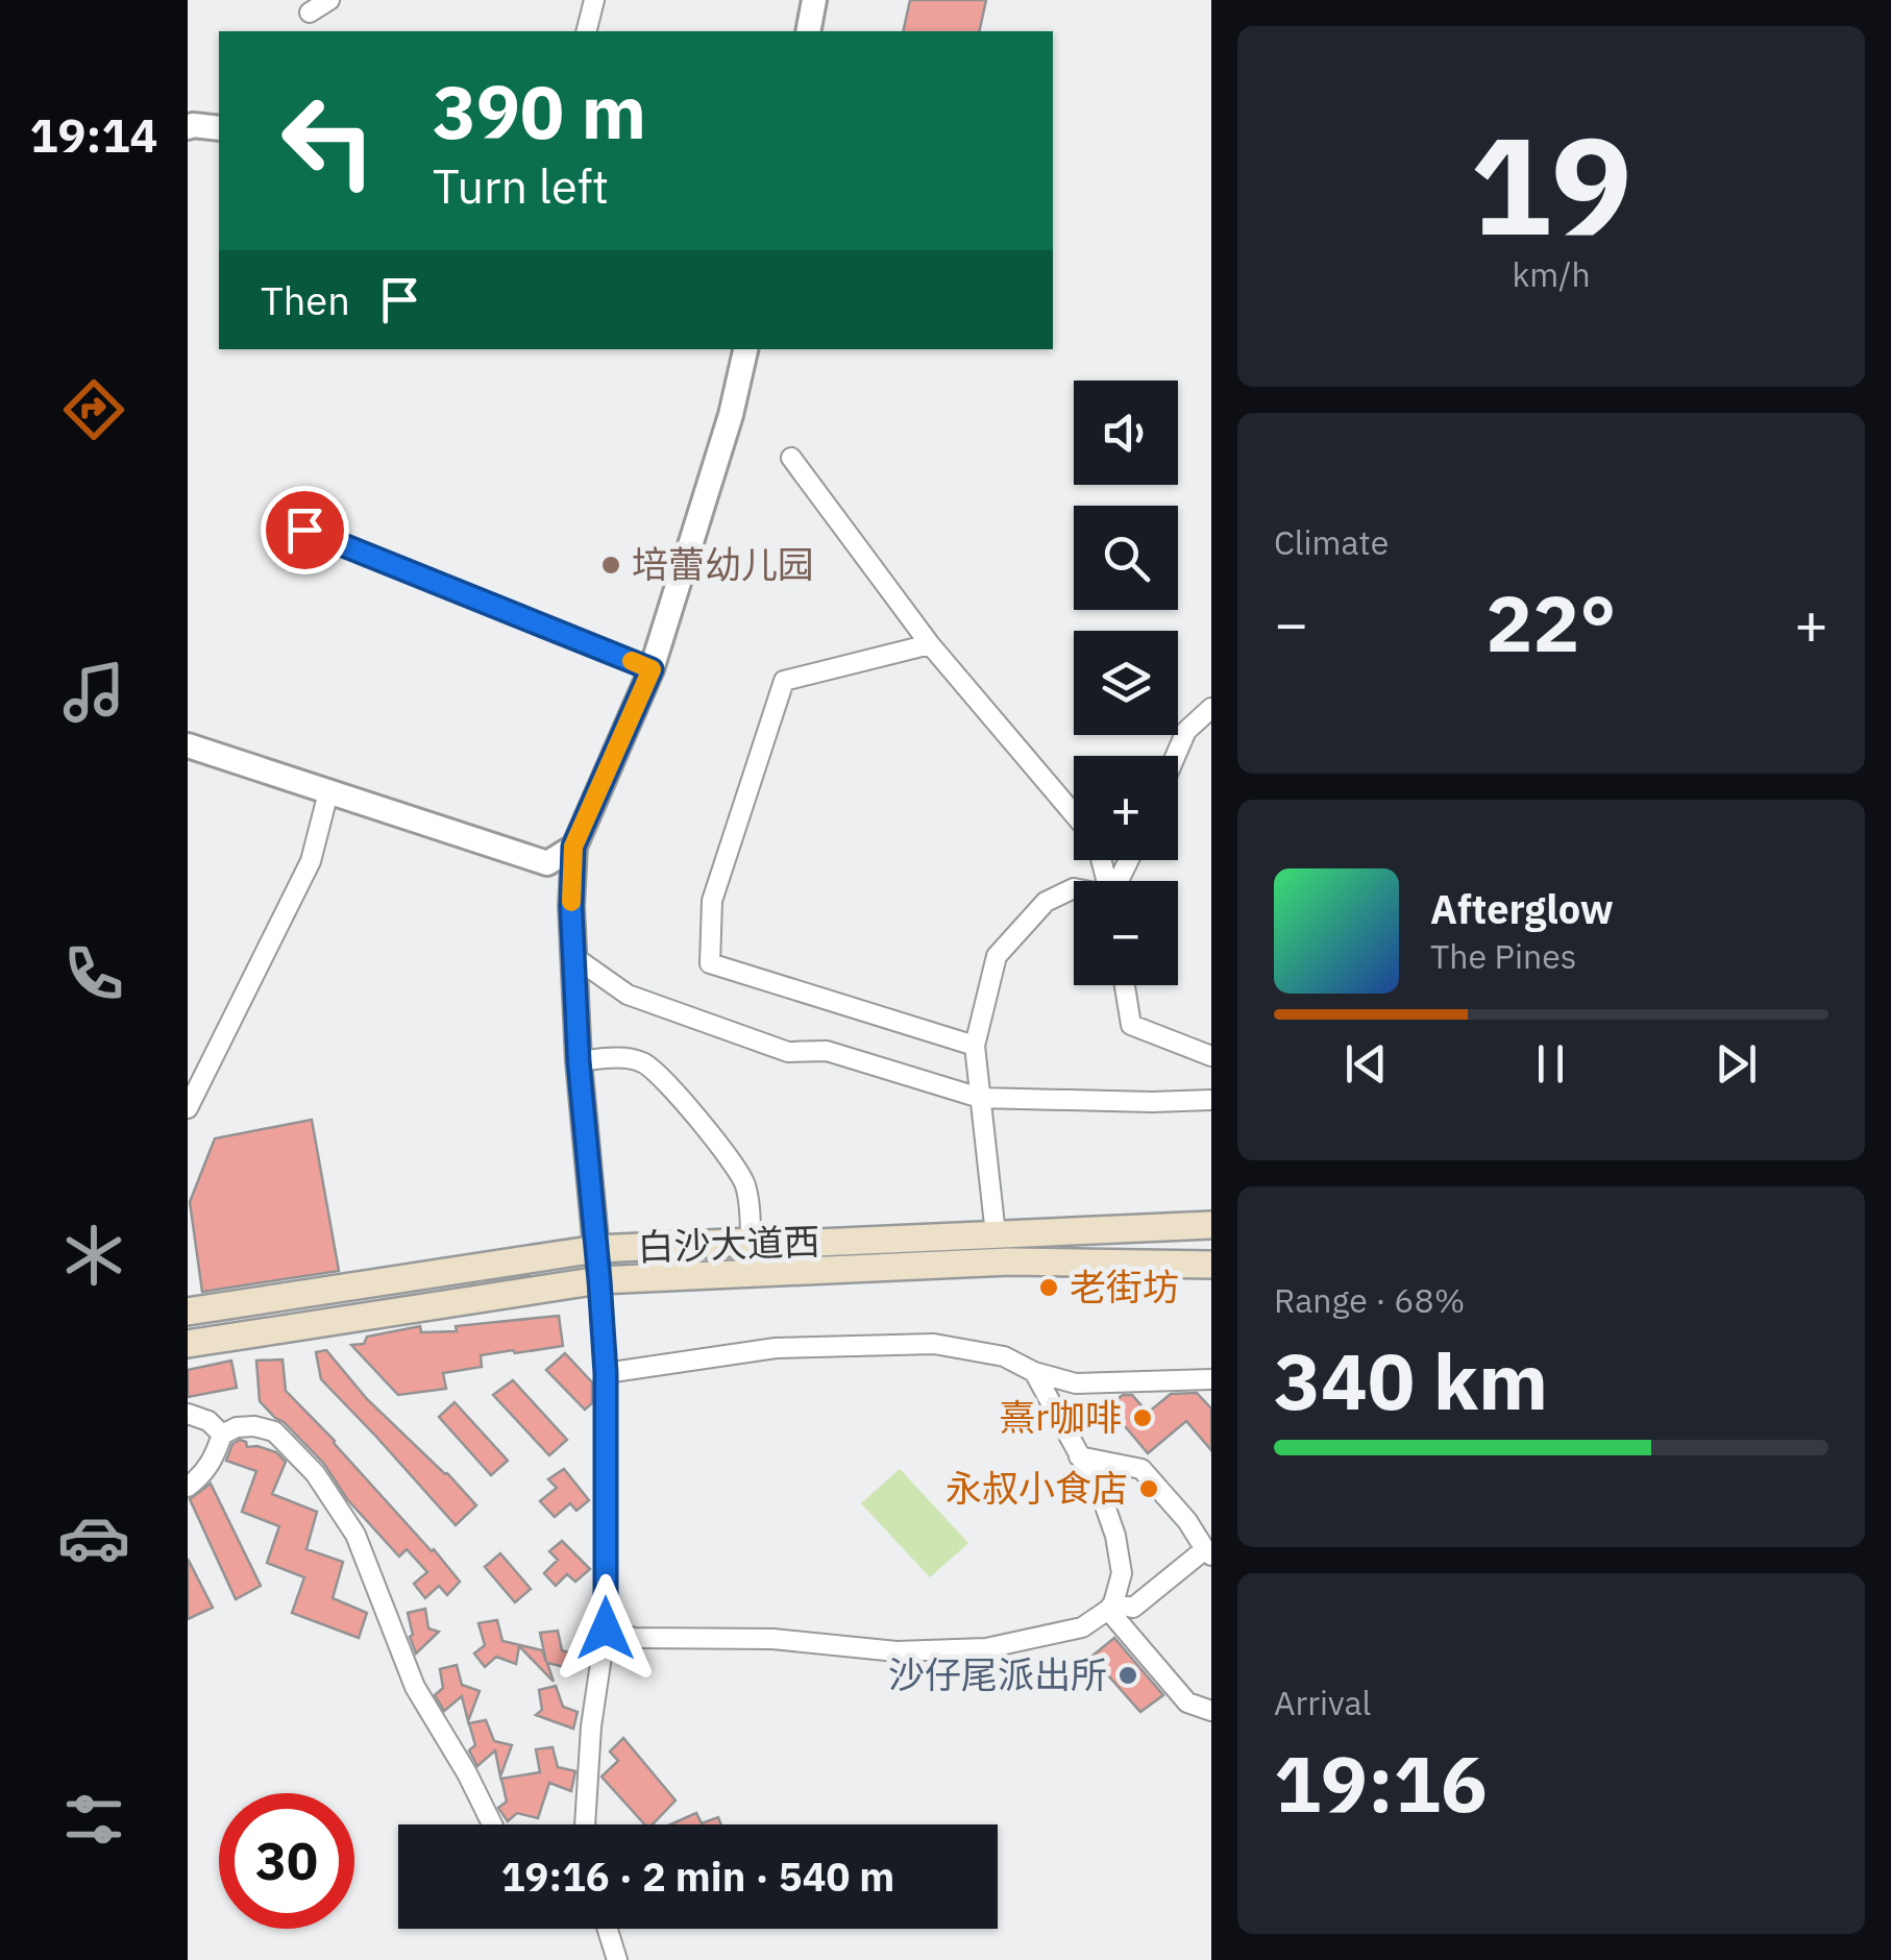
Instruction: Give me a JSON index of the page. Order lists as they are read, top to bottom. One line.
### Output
{"streets":{"main road":["白沙大道西"]},"places":["培蕾幼儿园","老街坊","熹r咖啡","永叔小食店","沙仔尾派出所"],"page":{"tabs":"19:14","tile":[["19","km/h"],"Climate",["Range · 68%","340 km"],["Arrival","19:16"]],"turn":["390 m","Turn left"],"then":"Then","map_buttons":["+","−"],"heat":["−","22°","+"],"song":["Afterglow","The Pines"],"limit":"30","trip":"19:16 · 2 min · 540 m"}}
